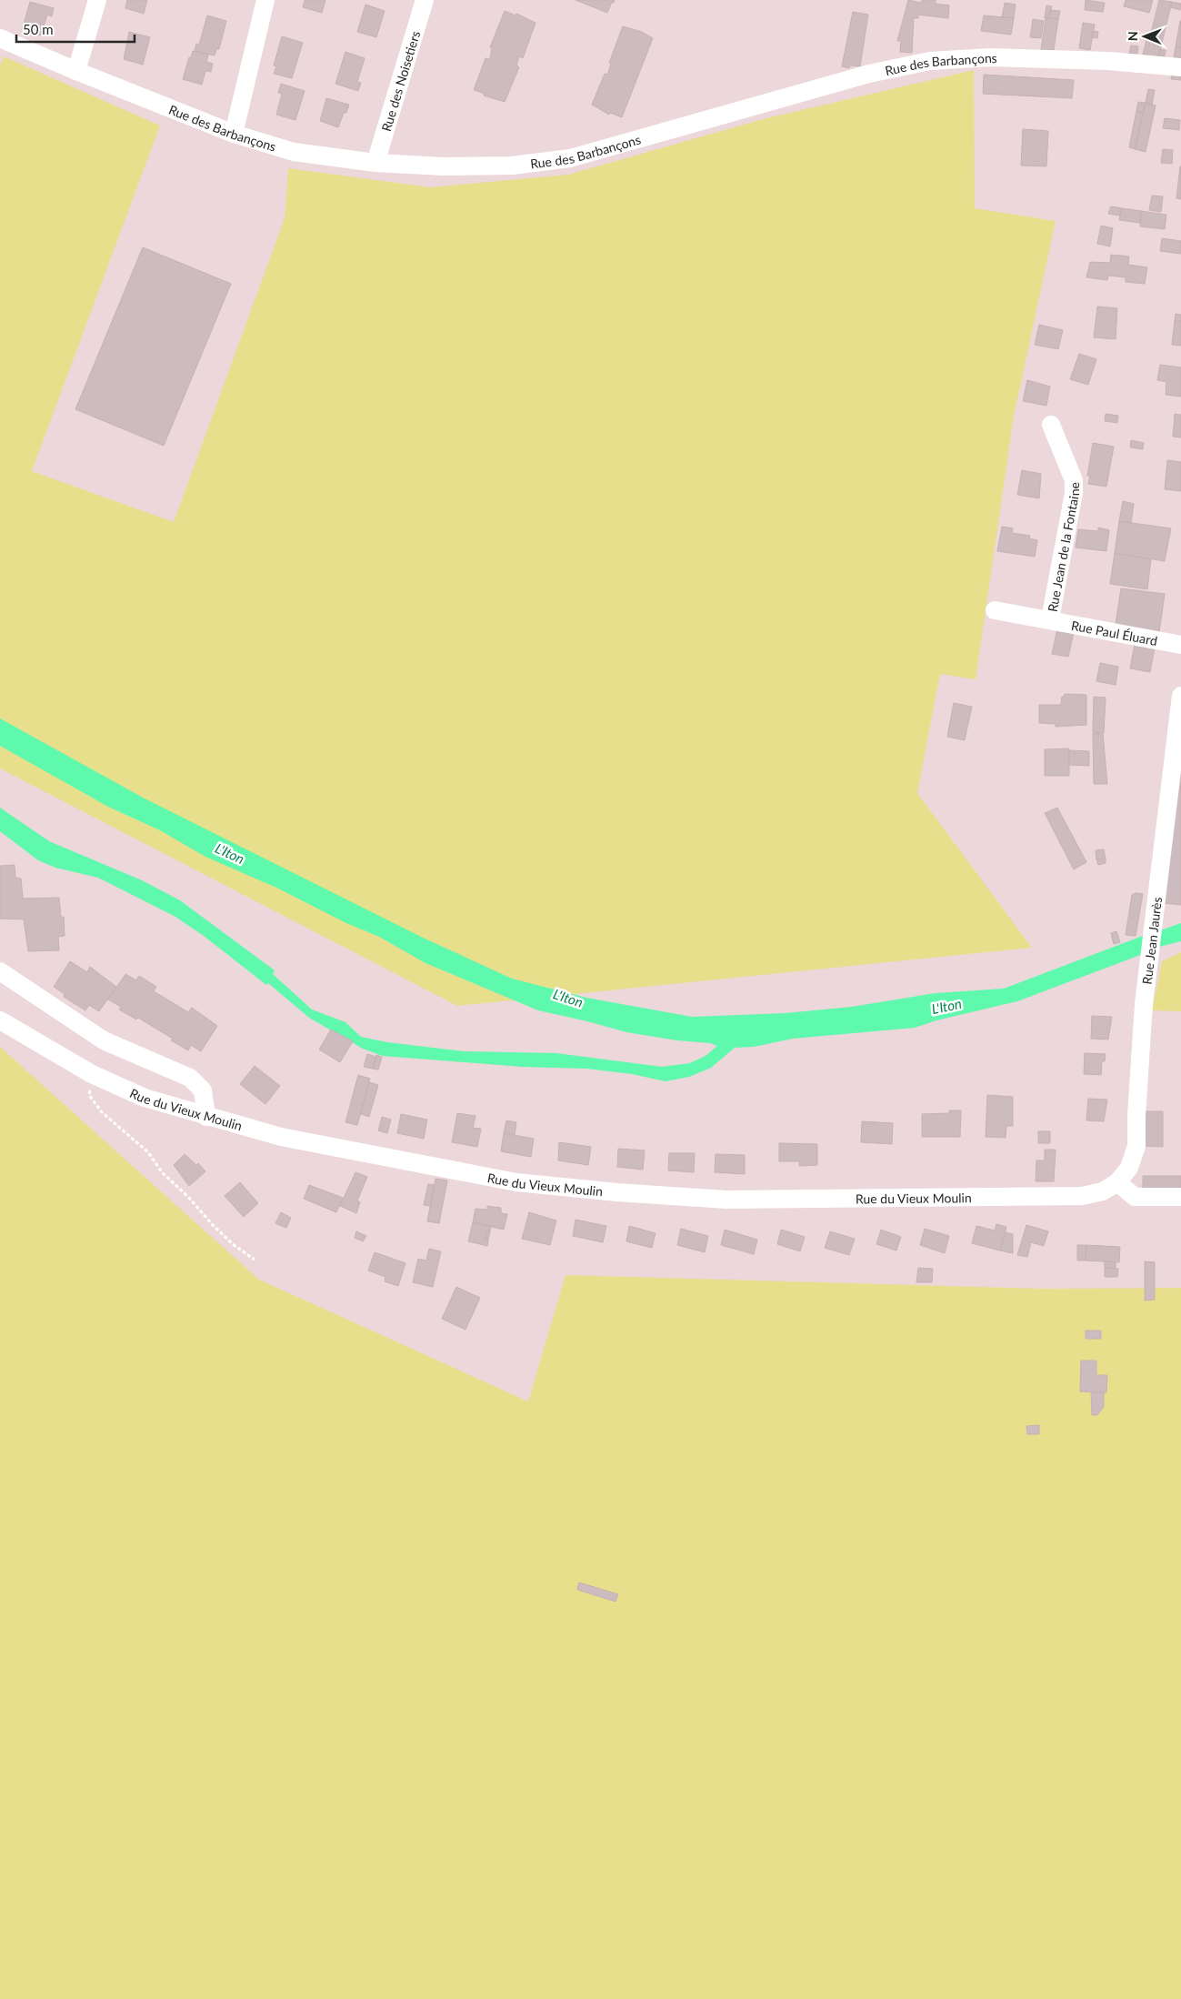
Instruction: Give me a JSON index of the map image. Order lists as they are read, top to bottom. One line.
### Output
{"streets":{"street":["Rue des Barbançons","Rue des Noisetiers","Rue Jean de la Fontaine","Rue Paul Éluard","Rue Jean Jaurès","Rue du Vieux Moulin"]},"crossings":[["Rue des Barbançons","Rue des Noisetiers"],["Rue Jean de la Fontaine","Rue Paul Éluard"],["Rue Jean Jaurès","Rue du Vieux Moulin"]],"water":["L'Iton"],"scale_bar":"50 m","north":"left"}
